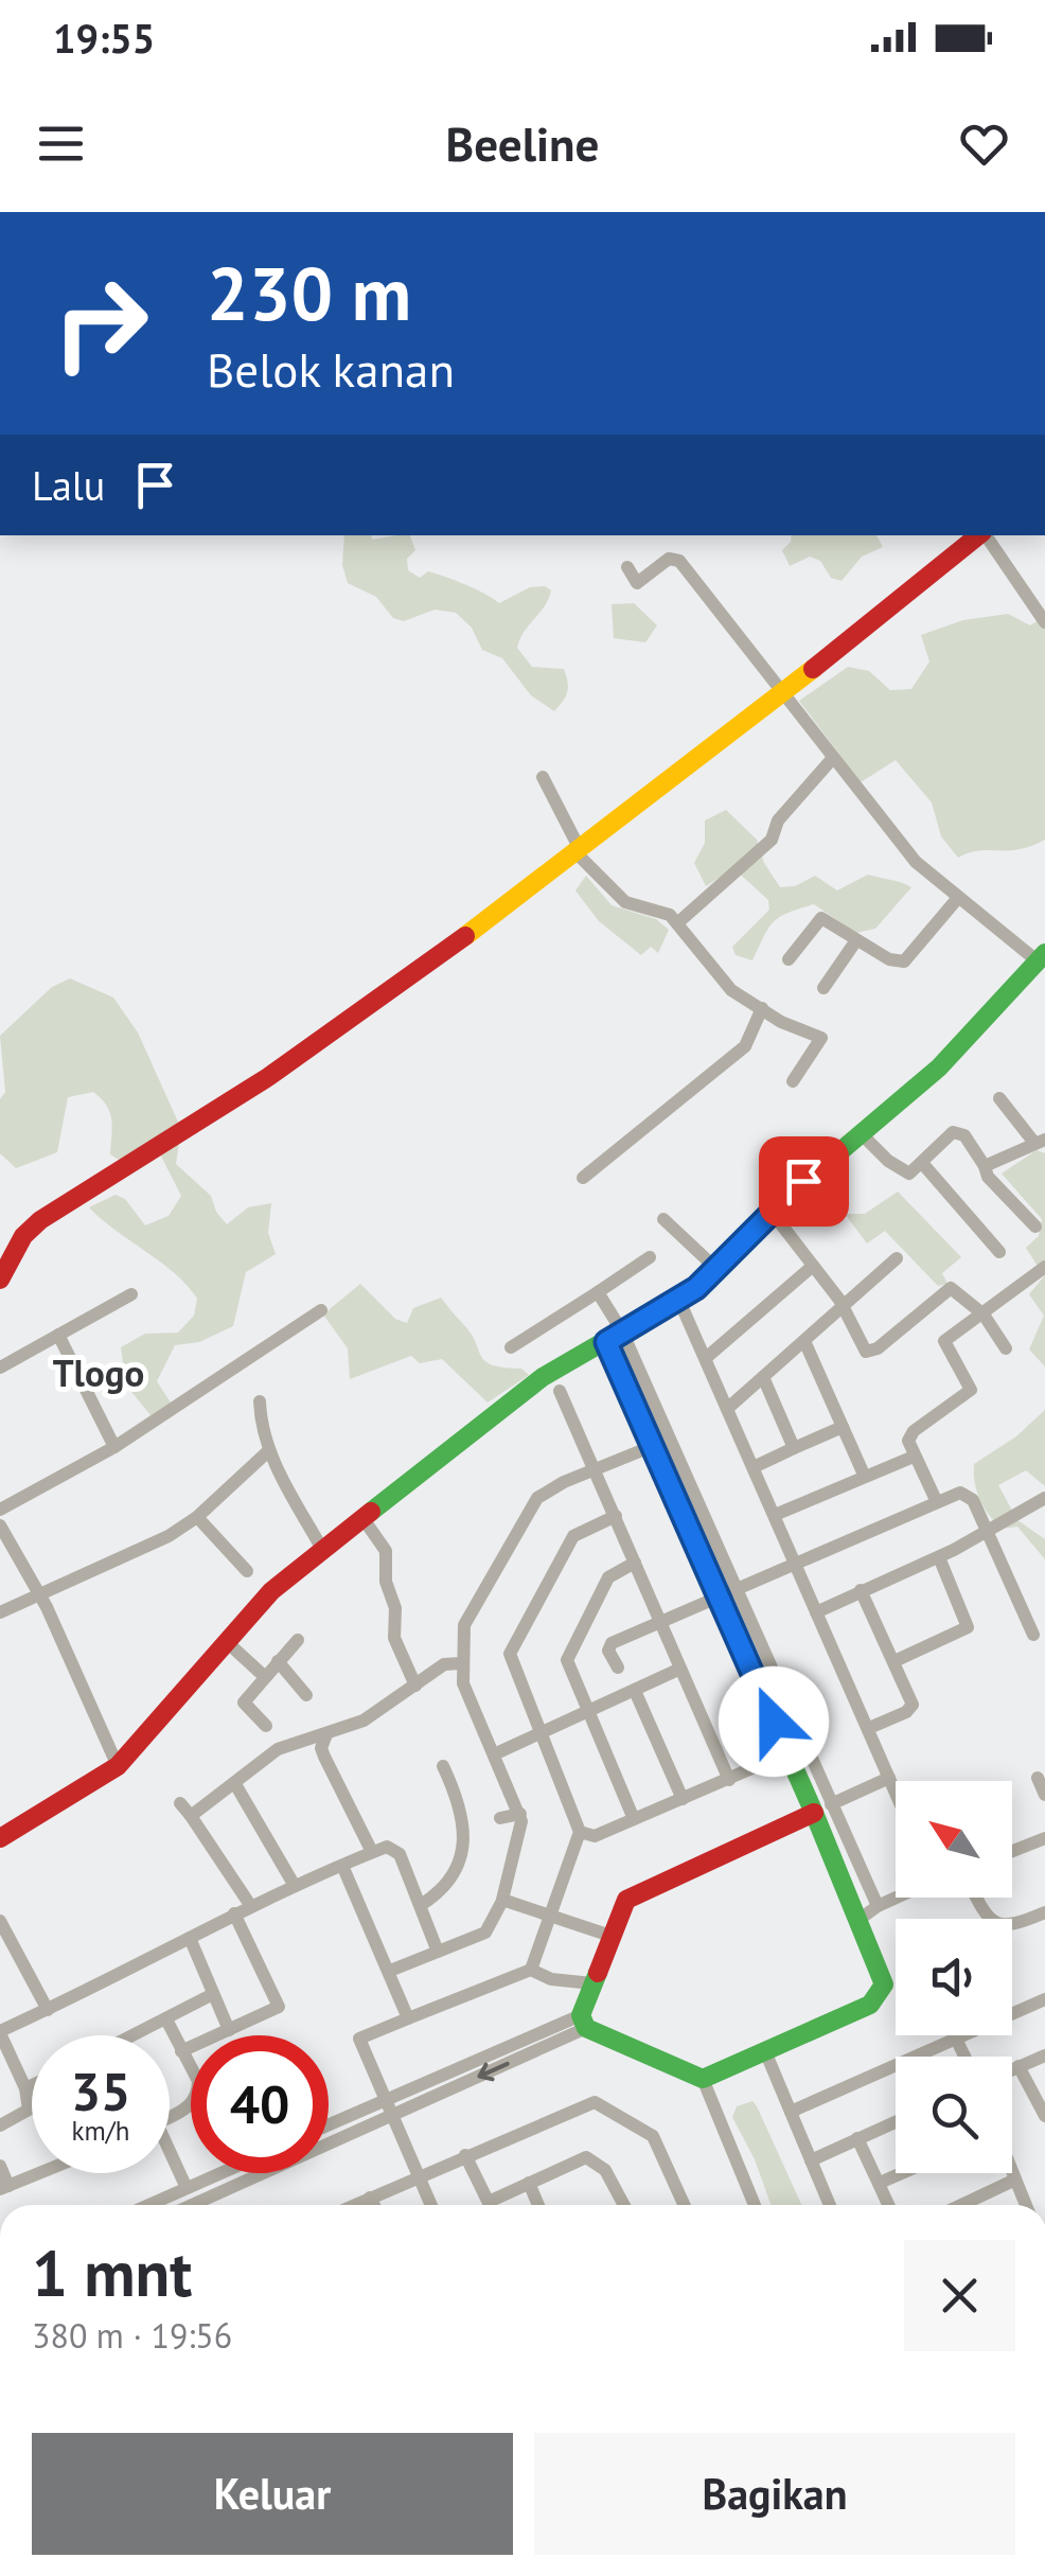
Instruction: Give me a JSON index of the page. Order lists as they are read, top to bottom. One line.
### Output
{"districts":["Tlogo"],"north":"top left","page":{"status":"19:55","header":"Beeline","turn":["230 m","Belok kanan"],"then":"Lalu","speed":"35 km/h","limit":"40","heading":["1 mnt","380 m · 19:56"],"buttons":["Keluar","Bagikan"]}}
